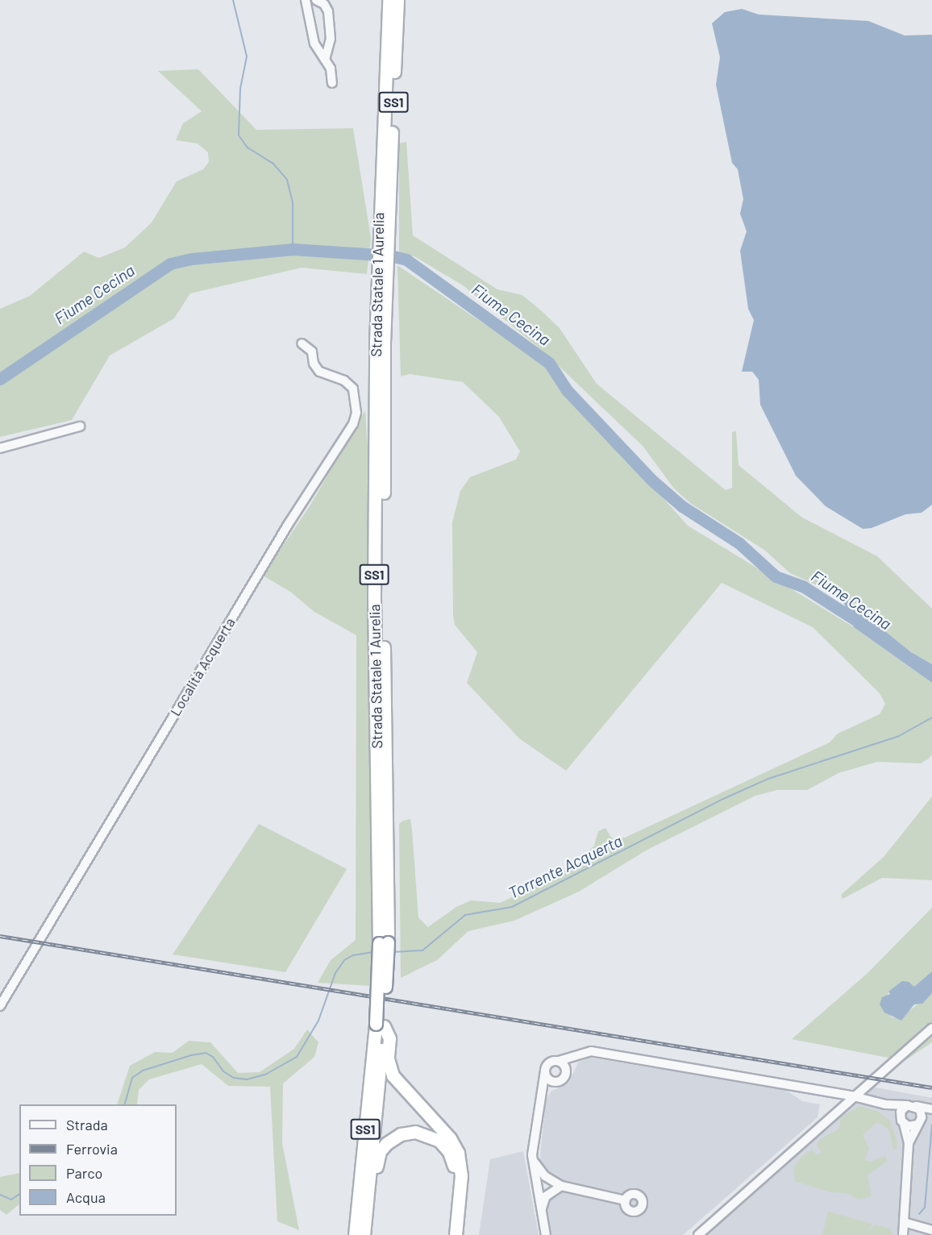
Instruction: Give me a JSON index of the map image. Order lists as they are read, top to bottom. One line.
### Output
{"streets":{"highway":["SS1","Strada Statale 1 Aurelia"],"street":["Località Acquerta"]},"crossings":[["SS1","Strada Statale 1 Aurelia"]],"water":["Fiume Cecina","Torrente Acquerta"],"legend":["Strada","Ferrovia","Parco","Acqua"]}
